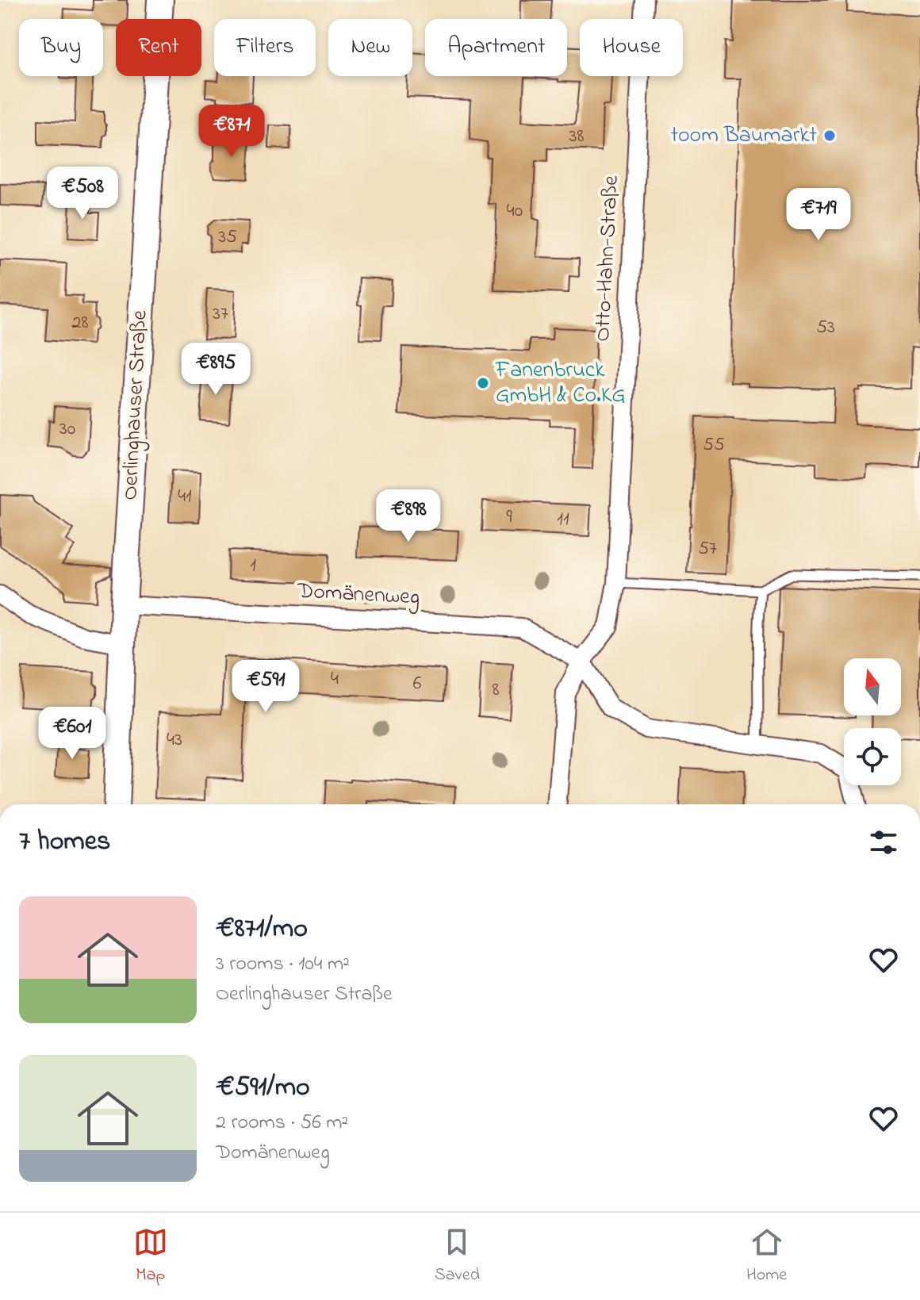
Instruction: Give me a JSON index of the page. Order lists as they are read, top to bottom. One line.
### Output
{"streets":{"street":["Otto-Hahn-Straße","Oerlinghauser Straße","Domänenweg"]},"crossings":[["Otto-Hahn-Straße","Domänenweg"],["Oerlinghauser Straße","Domänenweg"]],"places":["toom Baumarkt","Fanenbruck GmbH & Co.KG"],"house_numbers":["38","40","35","37","28","53","30","55","41","9","11","57","1","4","6","8","43"],"north":"top","page":{"chip":["Buy","Rent","Filters","New","Apartment","House"],"price":["€871","€508","€719","€895","€898","€591","€601"],"heading":"7 homes","list":[{"name":"€871/mo","note":"3 rooms · 104 m² · Oerlinghauser Straße"},{"name":"€591/mo","note":"2 rooms · 56 m² · Domänenweg"}],"tabs":["Map","Saved","Home"]}}
